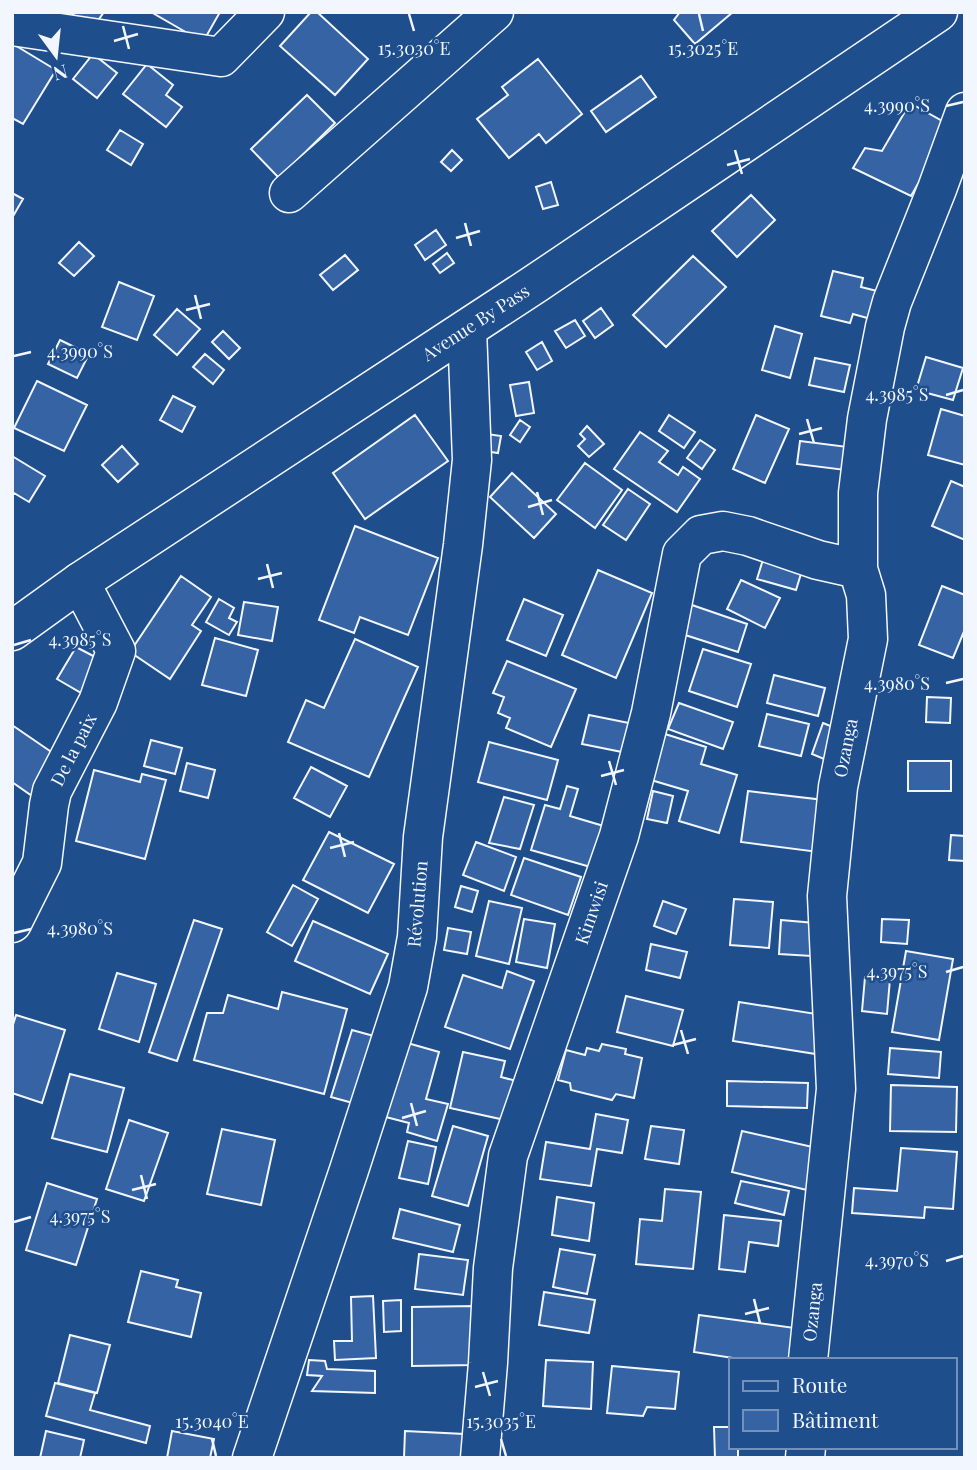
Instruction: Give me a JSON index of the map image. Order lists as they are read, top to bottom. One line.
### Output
{"streets":{"main road":["Avenue By Pass","Ozanga","De la paix","Révolution","Kimwisi"]},"crossings":[["Avenue By Pass","De la paix"],["Avenue By Pass","Révolution"],["Ozanga","Kimwisi"]],"legend":["Route","Bâtiment"],"north":"bottom","coordinates":["15.3030°E","15.3025°E","4.3990°S","4.3985°S","4.3980°S","4.3975°S","4.3970°S","15.3040°E","15.3035°E"]}
